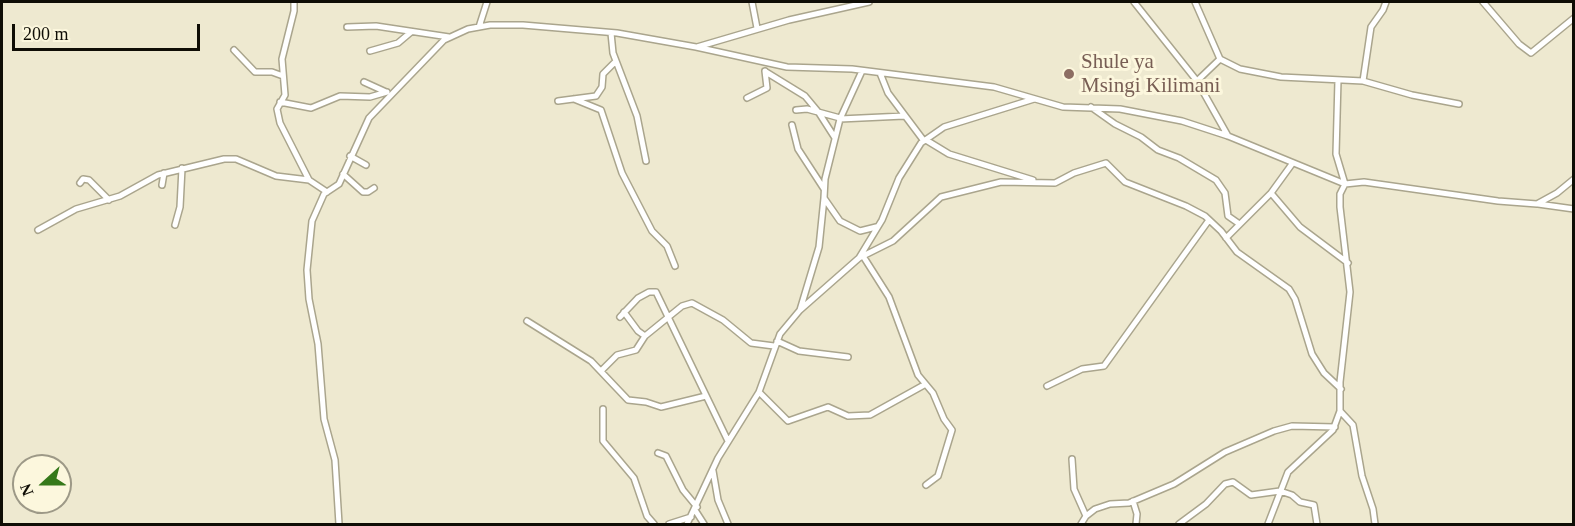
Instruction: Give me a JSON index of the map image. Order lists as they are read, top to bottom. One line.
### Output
{"places":["Shule ya Msingi Kilimani"],"scale_bar":"200 m","north":"left"}
